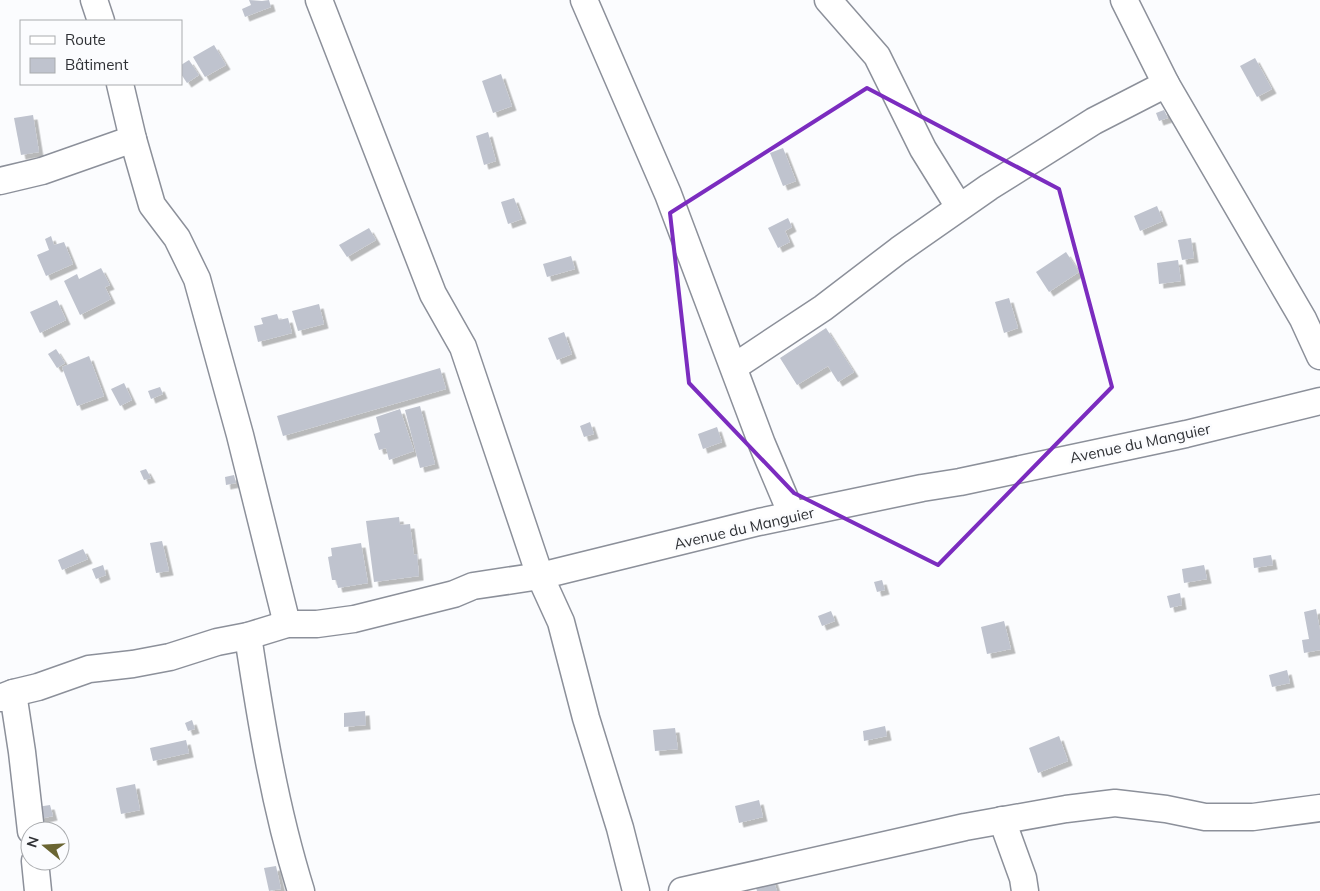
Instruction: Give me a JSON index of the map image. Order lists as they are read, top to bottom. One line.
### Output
{"streets":{"street":["Avenue du Manguier"]},"legend":["Route","Bâtiment"],"north":"left"}
